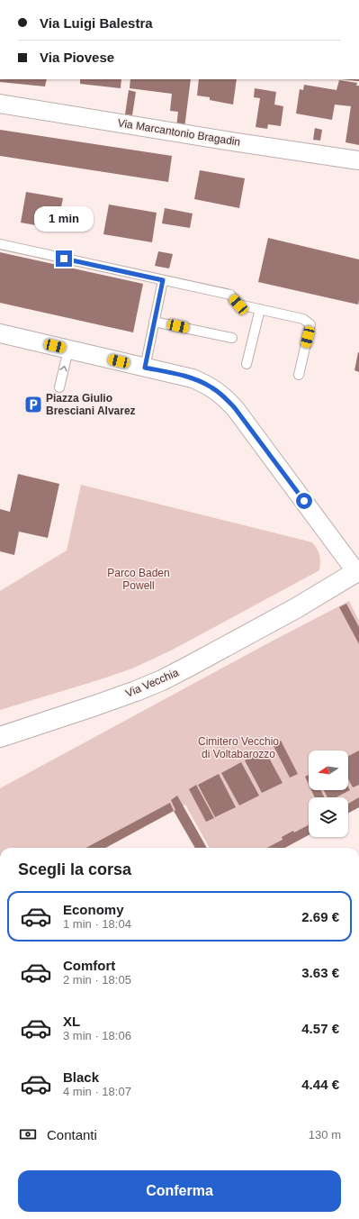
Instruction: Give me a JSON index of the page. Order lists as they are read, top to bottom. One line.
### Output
{"streets":{"street":["Via Marcantonio Bragadin","Via Vecchia"]},"parks":["Parco Baden Powell","Cimitero Vecchio di Voltabarozzo"],"places":{"parking":["Piazza Giulio Bresciani Alvarez"]},"north":"left","page":{"banner":["Via Luigi Balestra","Via Piovese"],"bubble":"1 min","heading":"Scegli la corsa","list":[{"name":"Economy","note":"1 min · 18:04","value":"2.69 €"},{"name":"Comfort","note":"2 min · 18:05","value":"3.63 €"},{"name":"XL","note":"3 min · 18:06","value":"4.57 €"},{"name":"Black","note":"4 min · 18:07","value":"4.44 €"}],"pay":["Contanti","130 m"],"buttons":"Conferma"}}
